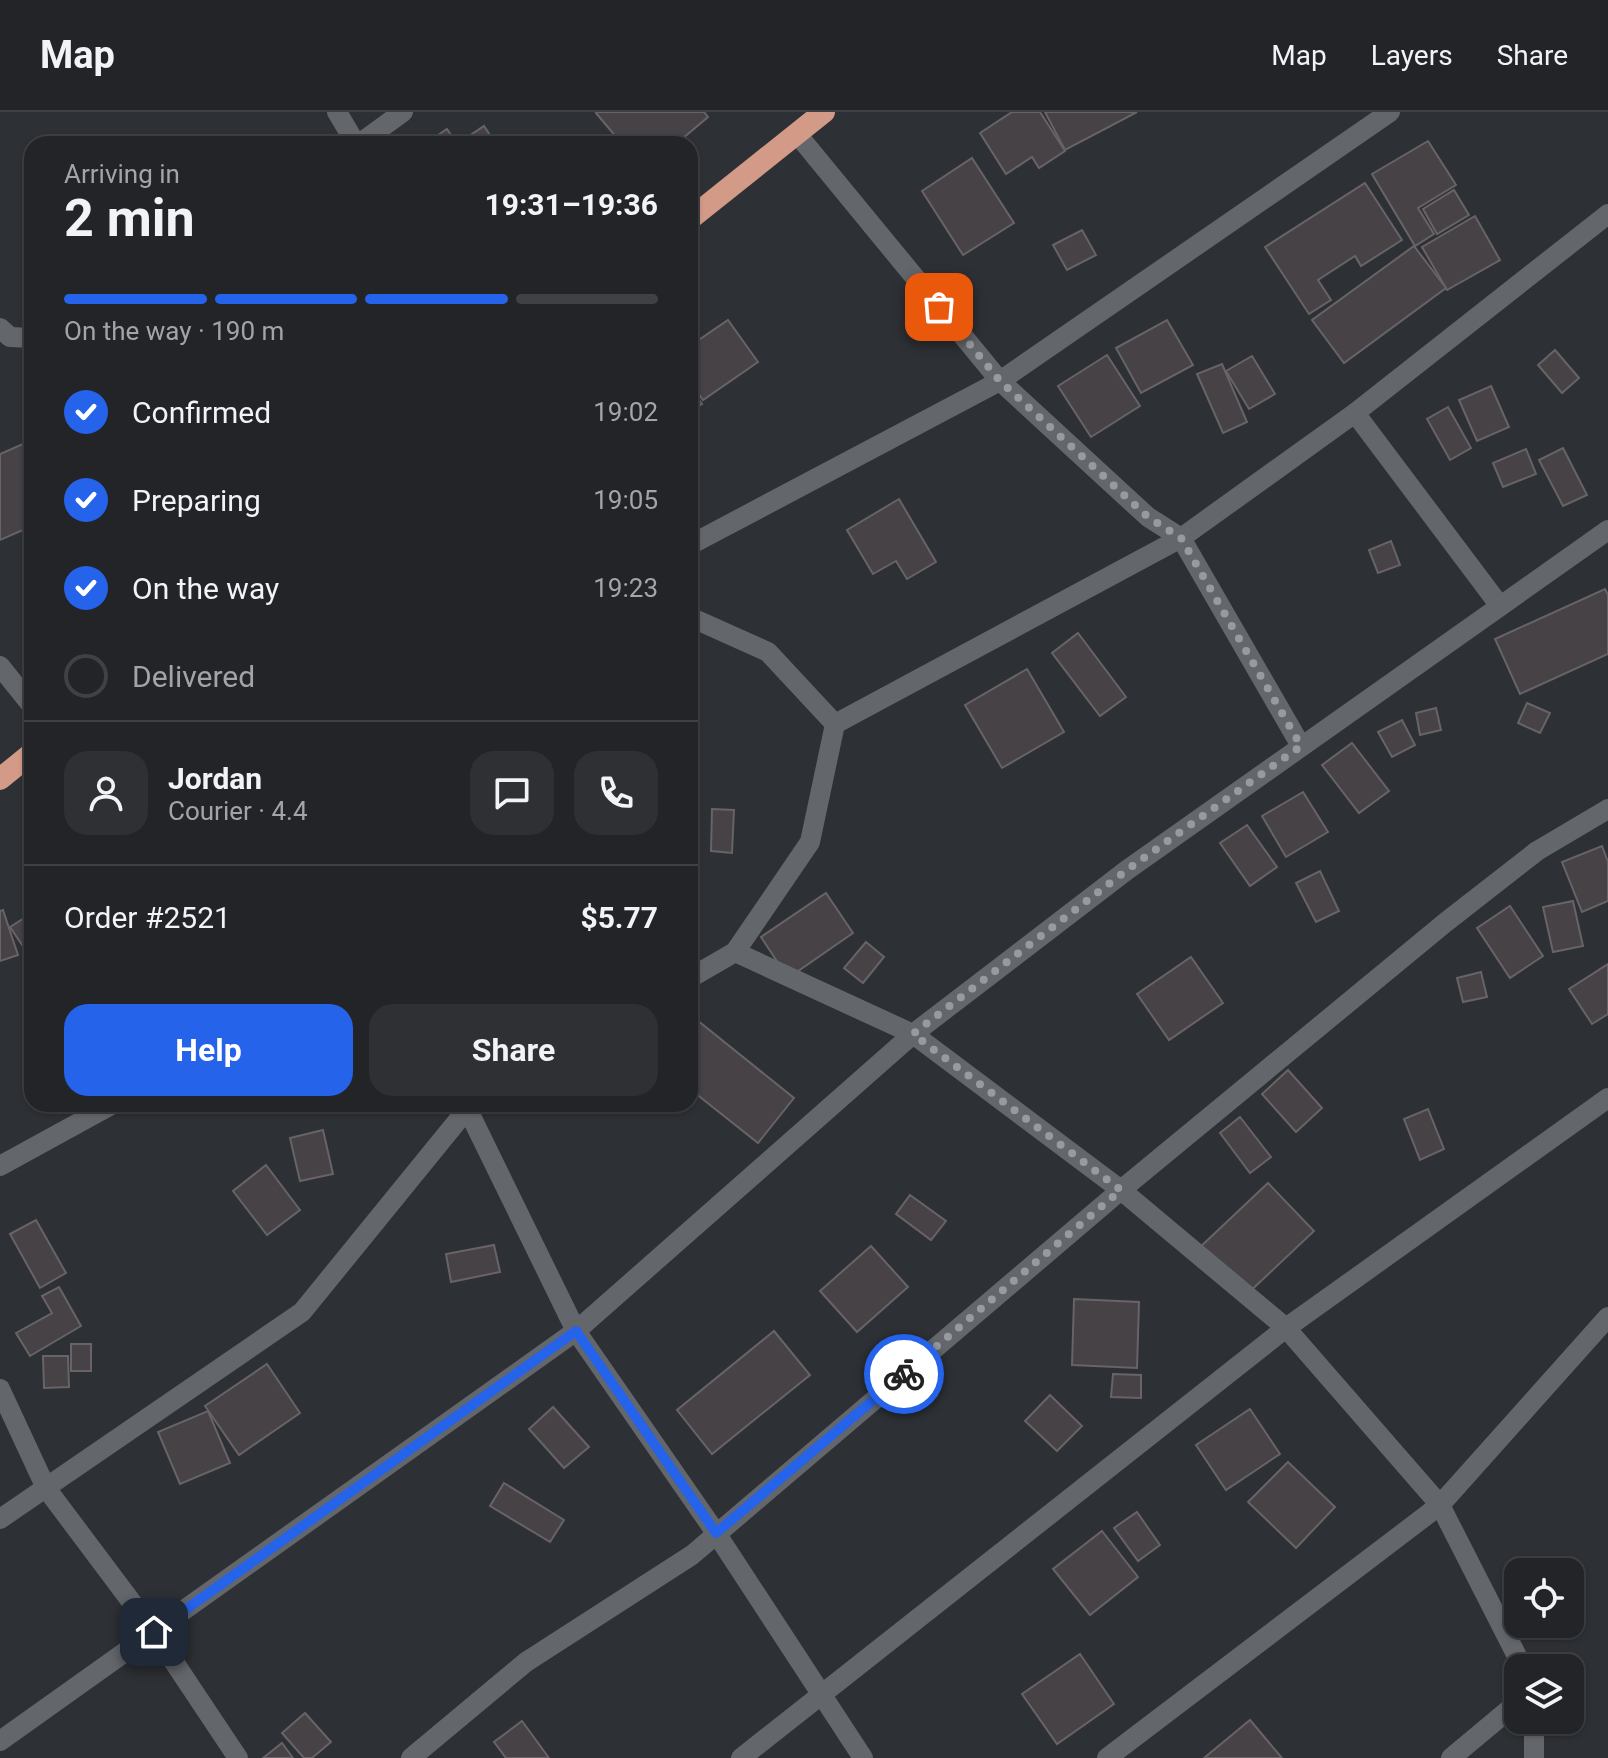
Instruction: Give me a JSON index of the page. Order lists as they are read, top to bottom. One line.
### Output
{"page":{"header":"Map","nav":["Map","Layers","Share"],"heading":["2 min","Arriving in","19:31–19:36"],"panel":["Jordan","Courier · 4.4","Order #2521","$5.77"],"bar":"On the way · 190 m","list":[["Confirmed","19:02"],["Preparing","19:05"],["On the way","19:23"],"Delivered"],"buttons":["Help","Share"]}}
